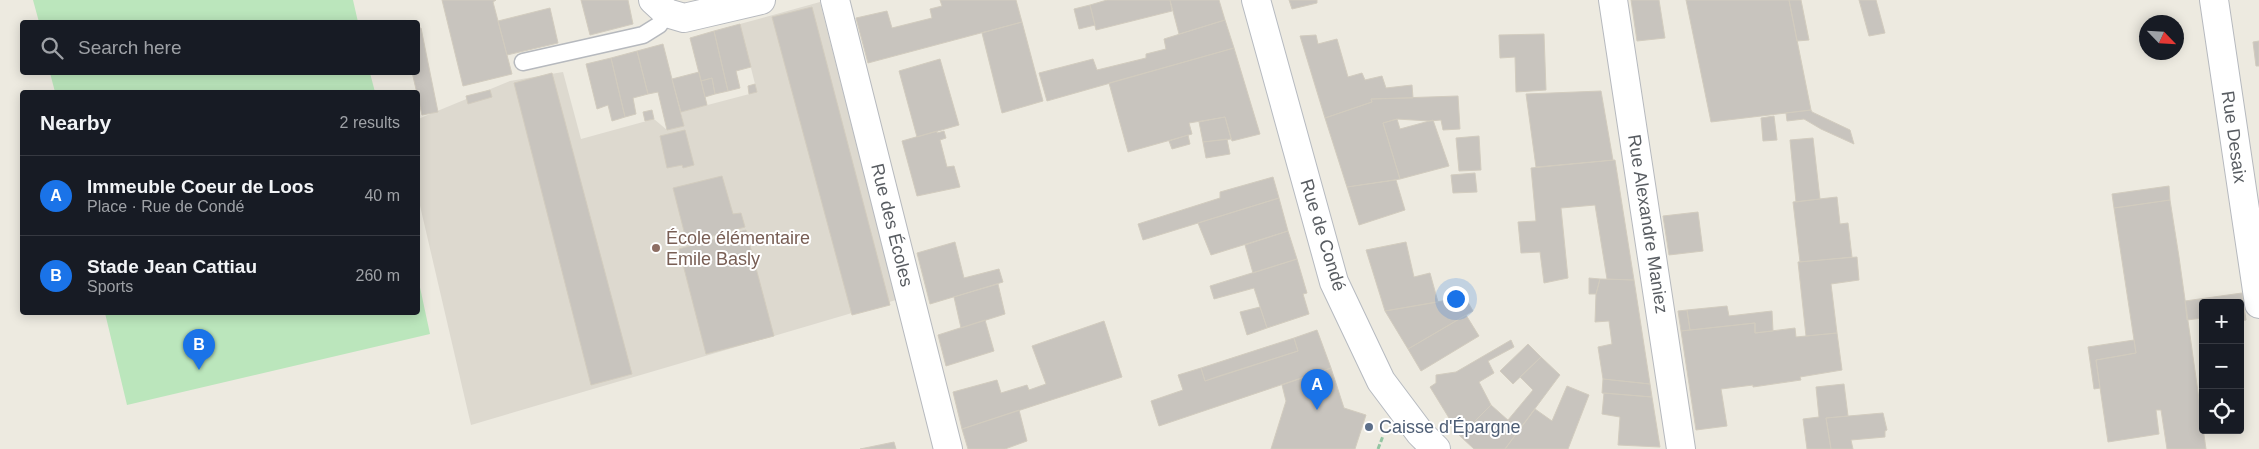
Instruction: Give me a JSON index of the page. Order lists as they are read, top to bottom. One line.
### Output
{"streets":{"street":["Rue Desaix","Rue Alexandre Maniez","Rue des Écoles","Rue de Condé"]},"places":["École élémentaire Emile Basly","Caisse d'Épargne"],"north":"bottom right","page":{"search":"Search here","heading":["Nearby","2 results"],"list":[{"mark":"A","name":"Immeuble Coeur de Loos","note":"Place · Rue de Condé","value":"40 m"},{"mark":"B","name":"Stade Jean Cattiau","note":"Sports","value":"260 m"}],"map_buttons":["+","−"],"pins":["B","A"]}}
